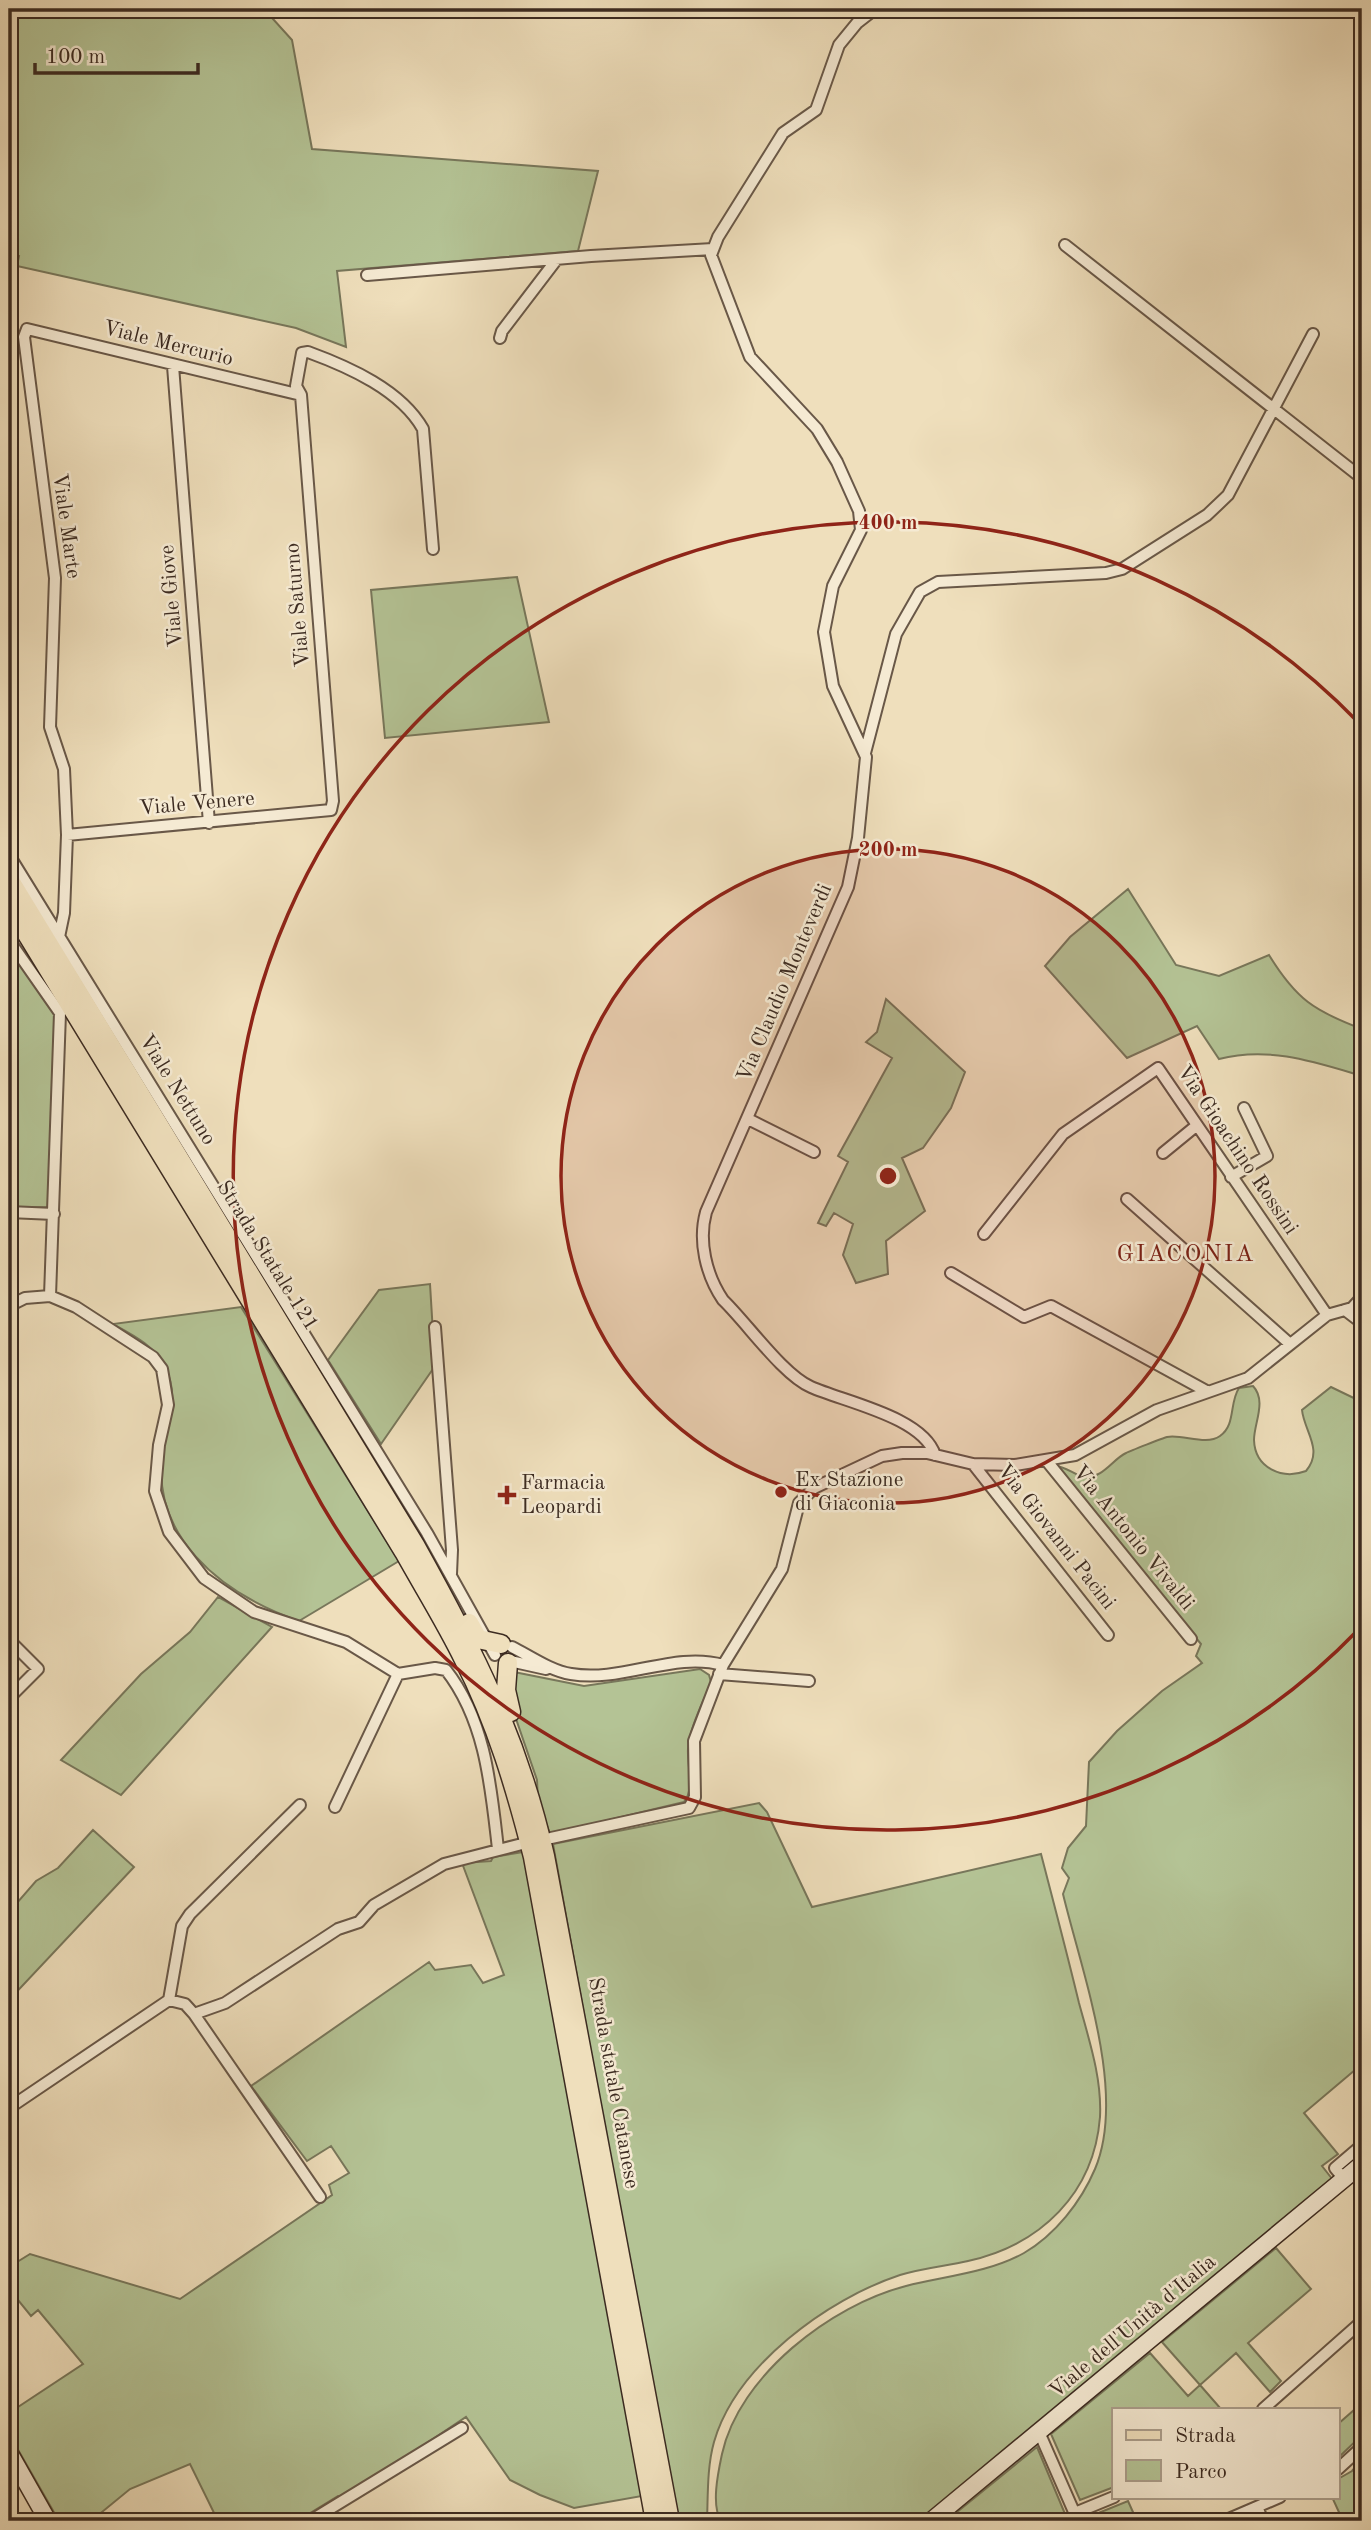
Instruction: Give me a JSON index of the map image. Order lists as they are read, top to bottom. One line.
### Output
{"streets":{"main road":["Strada Statale 121","Strada statale Catanese"],"street":["Viale Mercurio","Viale Marte","Viale Giove","Viale Saturno","Viale Venere","Via Claudio Monteverdi","Viale Nettuno","Via Gioachino Rossini","Via Giovanni Pacini","Via Antonio Vivaldi","Viale dell'Unità d'Italia"]},"crossings":[["Viale Mercurio","Viale Marte"],["Viale Mercurio","Viale Giove"],["Viale Mercurio","Viale Saturno"],["Viale Marte","Viale Venere"],["Viale Marte","Viale Nettuno"],["Viale Giove","Viale Venere"],["Viale Saturno","Viale Venere"],["Viale Nettuno","Strada Statale 121"],["Viale Nettuno","Strada statale Catanese"],["Strada Statale 121","Strada statale Catanese"]],"districts":["GIACONIA"],"places":{"other":["Ex Stazione di Giaconia"],"health":["Farmacia Leopardi"]},"legend":["Strada","Parco"],"scale_bar":"100 m","rings":["400 m","200 m"]}
